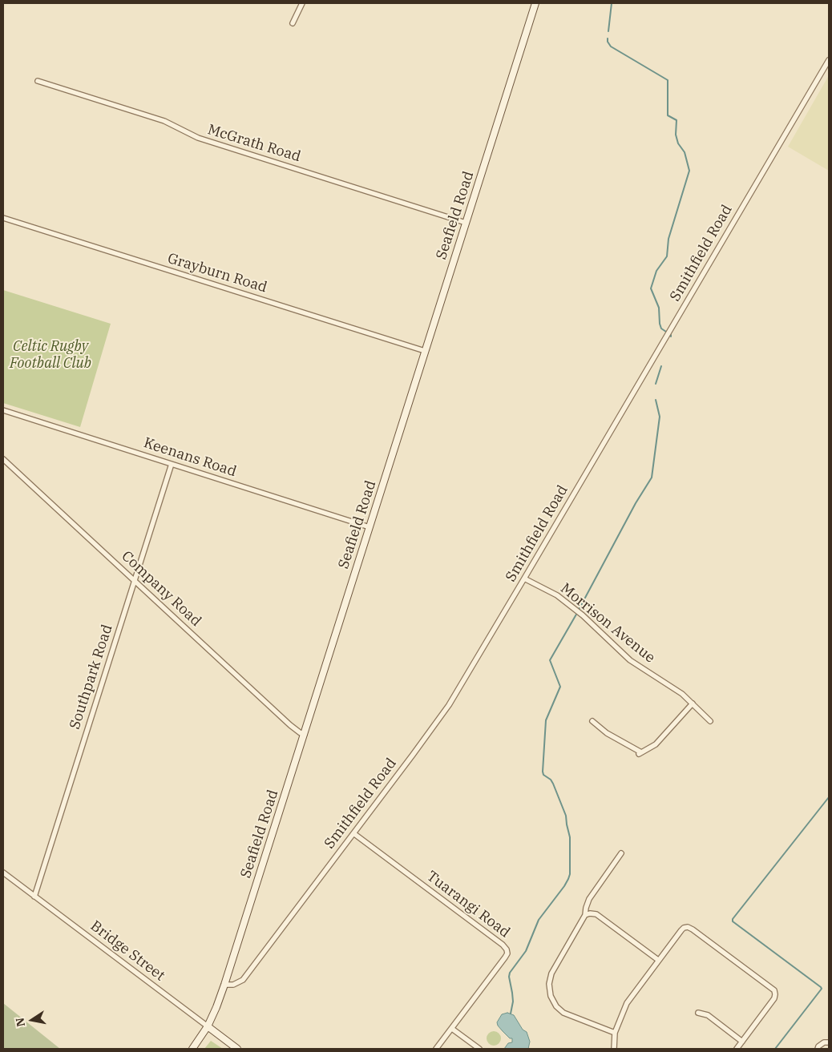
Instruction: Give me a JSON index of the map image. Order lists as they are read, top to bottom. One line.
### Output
{"streets":{"street":["McGrath Road","Seafield Road","Smithfield Road","Grayburn Road","Keenans Road","Company Road","Morrison Avenue","Southpark Road","Tuarangi Road","Bridge Street"]},"crossings":[["McGrath Road","Seafield Road"],["Seafield Road","Smithfield Road"],["Seafield Road","Grayburn Road"],["Seafield Road","Keenans Road"],["Seafield Road","Company Road"],["Seafield Road","Bridge Street"],["Smithfield Road","Morrison Avenue"],["Smithfield Road","Tuarangi Road"],["Keenans Road","Southpark Road"],["Company Road","Southpark Road"],["Southpark Road","Bridge Street"]],"parks":["Celtic Rugby Football Club"],"north":"left"}
